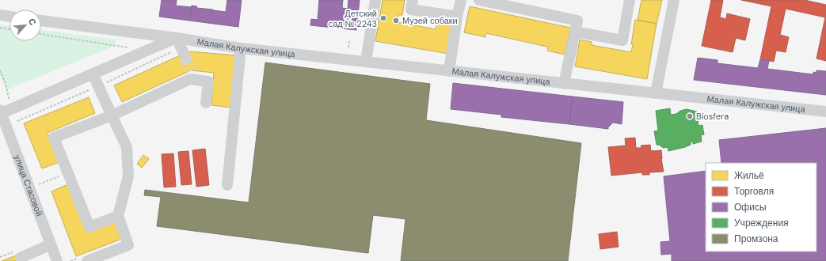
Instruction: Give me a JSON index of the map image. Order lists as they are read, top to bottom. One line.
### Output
{"streets":{"street":["Малая Калужская улица","улица Стасовой"]},"places":["Детский сад № 2243","Музей собаки","Biosfera"],"legend":["Жильё","Торговля","Офисы","Учреждения","Промзона"],"north":"top right"}
